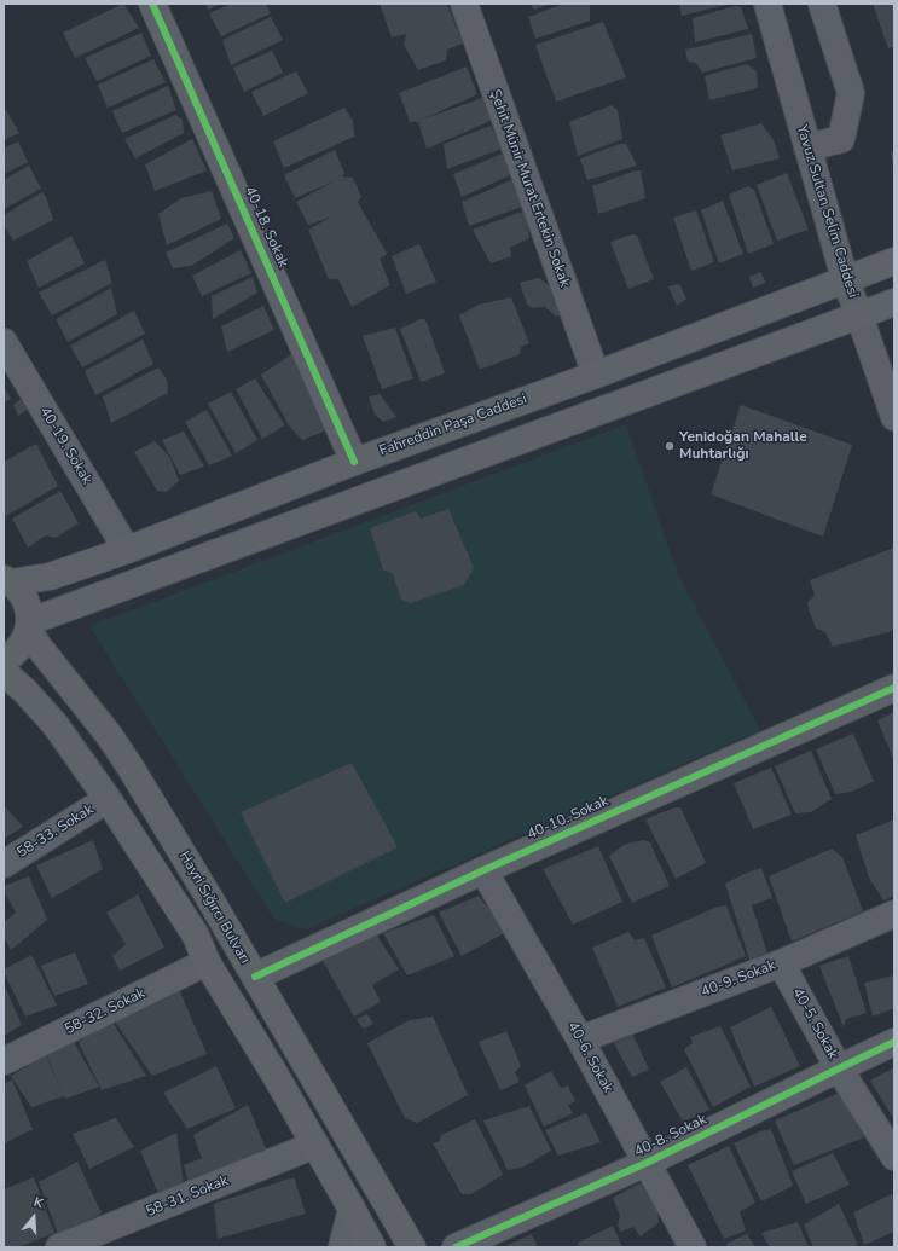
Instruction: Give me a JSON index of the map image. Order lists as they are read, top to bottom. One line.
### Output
{"streets":{"main road":["Fahreddin Paşa Caddesi","Hayri Sığırcı Bulvarı"],"street":["Şehit Münir Murat Ertekin Sokak","Yavuz Sultan Selim Caddesi","40-18. Sokak","40-19. Sokak","40-10. Sokak","58-33. Sokak","40-9. Sokak","58-32. Sokak","40-5. Sokak","40-6. Sokak","40-8. Sokak","58-31. Sokak"]},"crossings":[["Şehit Münir Murat Ertekin Sokak","Fahreddin Paşa Caddesi"],["Yavuz Sultan Selim Caddesi","Fahreddin Paşa Caddesi"],["40-18. Sokak","Fahreddin Paşa Caddesi"],["Fahreddin Paşa Caddesi","40-19. Sokak"],["40-10. Sokak","Hayri Sığırcı Bulvarı"],["40-10. Sokak","40-6. Sokak"],["58-33. Sokak","Hayri Sığırcı Bulvarı"],["Hayri Sığırcı Bulvarı","58-32. Sokak"],["Hayri Sığırcı Bulvarı","58-31. Sokak"],["40-9. Sokak","40-5. Sokak"],["40-9. Sokak","40-6. Sokak"],["40-5. Sokak","40-8. Sokak"],["40-6. Sokak","40-8. Sokak"]],"places":["Yenidoğan Mahalle Muhtarlığı"],"north":"top"}
